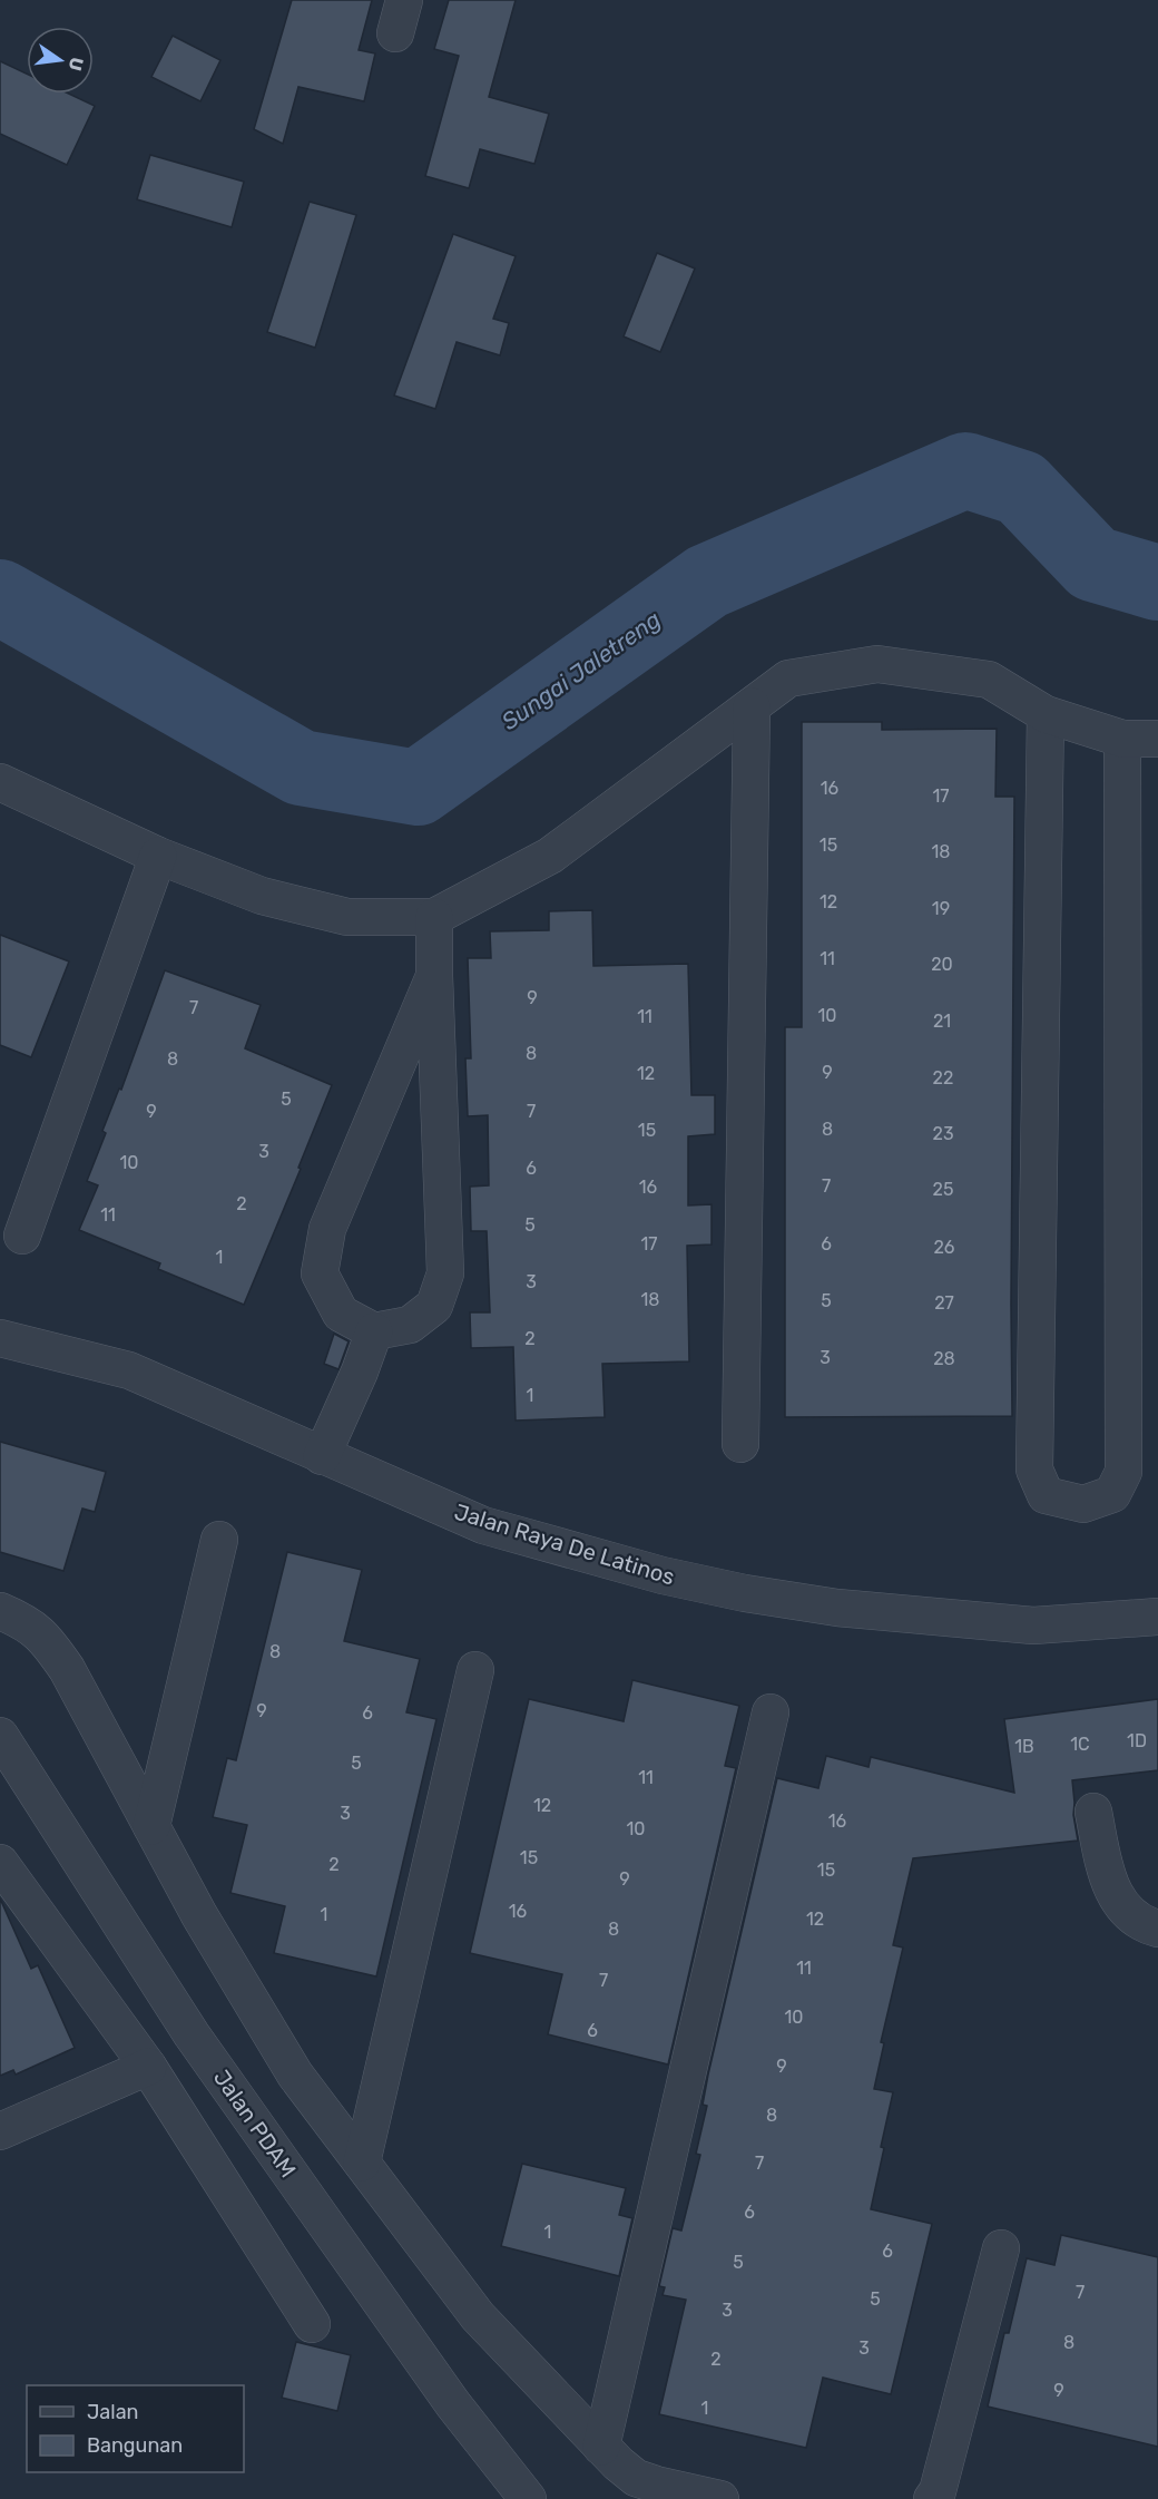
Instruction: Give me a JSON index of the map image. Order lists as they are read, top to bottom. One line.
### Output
{"streets":{"street":["Jalan Raya De Latinos","Jalan PDAM"]},"water":["Sungai Jaletreng"],"house_numbers":["16","17","15","18","12","19","11","20","9","7","10","11","21","8","8","9","12","22","5","9","7","8","15","23","3","10","6","7","16","25","2","11","5","17","6","26","1","3","18","5","27","2","3","28","1","8","9","6","1D","1C","1B","5","11","12","3","16","10","15","2","15","9","16","1","12","8","11","7","10","6","9","8","7","6","1","6","5","7","5","3","8","3","2","9","1"],"legend":["Jalan","Bangunan"],"north":"right"}
